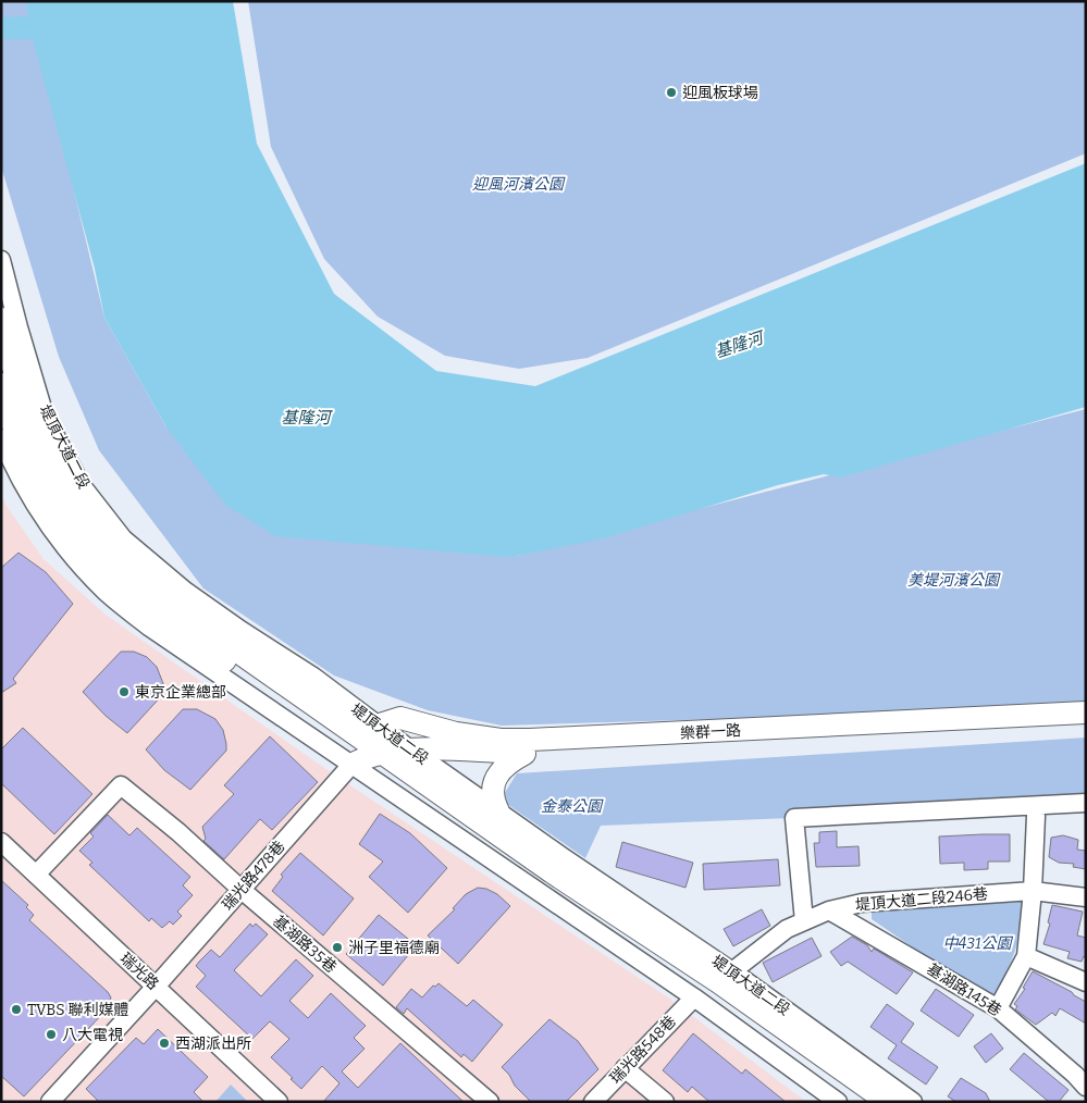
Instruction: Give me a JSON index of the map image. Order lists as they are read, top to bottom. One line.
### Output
{"streets":{"highway":["堤頂大道二段"],"main road":["樂群一路"],"street":["瑞光路478巷","堤頂大道二段246巷","基湖路35巷","瑞光路","基湖路145巷","瑞光路548巷"]},"crossings":[["堤頂大道二段","樂群一路"],["堤頂大道二段","瑞光路478巷"],["堤頂大道二段","堤頂大道二段246巷"],["堤頂大道二段","瑞光路548巷"],["樂群一路","瑞光路478巷"],["瑞光路478巷","基湖路35巷"],["瑞光路478巷","瑞光路"],["堤頂大道二段246巷","基湖路145巷"],["基湖路35巷","瑞光路"]],"water":["基隆河"],"parks":["迎風河濱公園","美堤河濱公園","金泰公園","中431公園"],"places":["迎風板球場","東京企業總部","洲子里福德廟","TVBS 聯利媒體","八大電視","西湖派出所"]}
